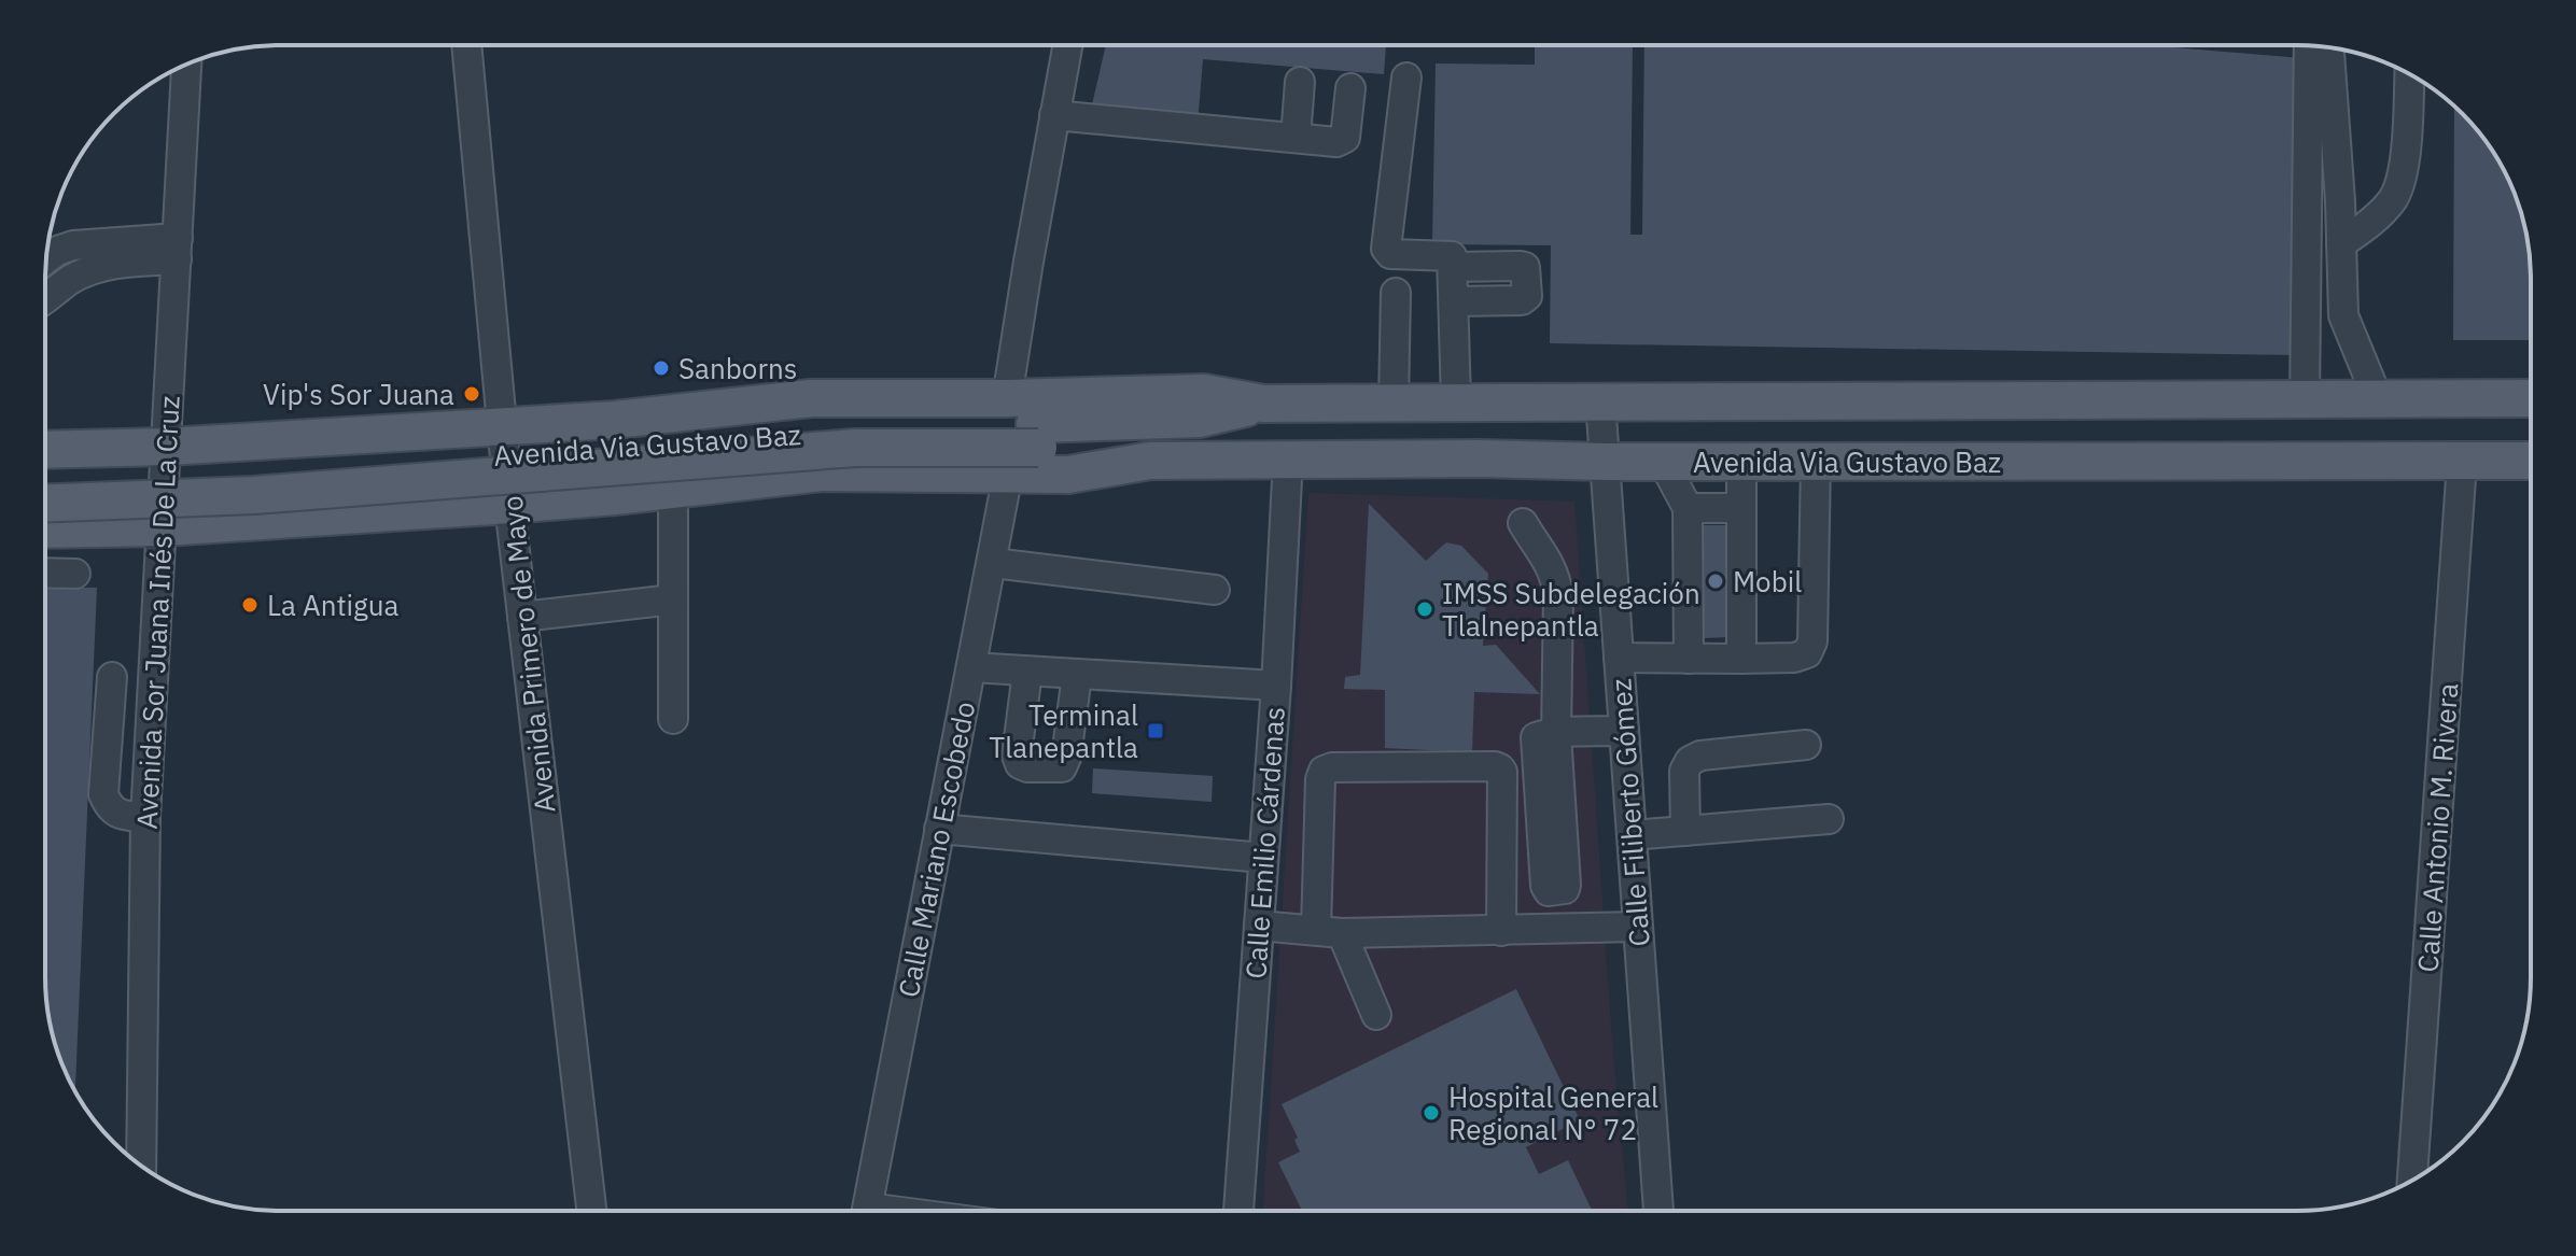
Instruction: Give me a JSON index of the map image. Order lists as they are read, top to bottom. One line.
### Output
{"streets":{"main road":["Avenida Via Gustavo Baz"],"street":["Avenida Sor Juana Inés De La Cruz","Avenida Primero de Mayo","Calle Filiberto Gómez","Calle Antonio M. Rivera","Calle Emilio Cárdenas","Calle Mariano Escobedo"]},"crossings":[["Avenida Via Gustavo Baz","Avenida Sor Juana Inés De La Cruz"],["Avenida Via Gustavo Baz","Avenida Primero de Mayo"],["Avenida Via Gustavo Baz","Calle Filiberto Gómez"],["Avenida Via Gustavo Baz","Calle Antonio M. Rivera"],["Avenida Via Gustavo Baz","Calle Emilio Cárdenas"],["Avenida Via Gustavo Baz","Calle Mariano Escobedo"]],"places":{"other":["Sanborns","Vip's Sor Juana","Mobil","La Antigua","IMSS Subdelegación Tlalnepantla","Hospital General Regional N° 72"],"transit":["Terminal Tlanepantla"]}}
